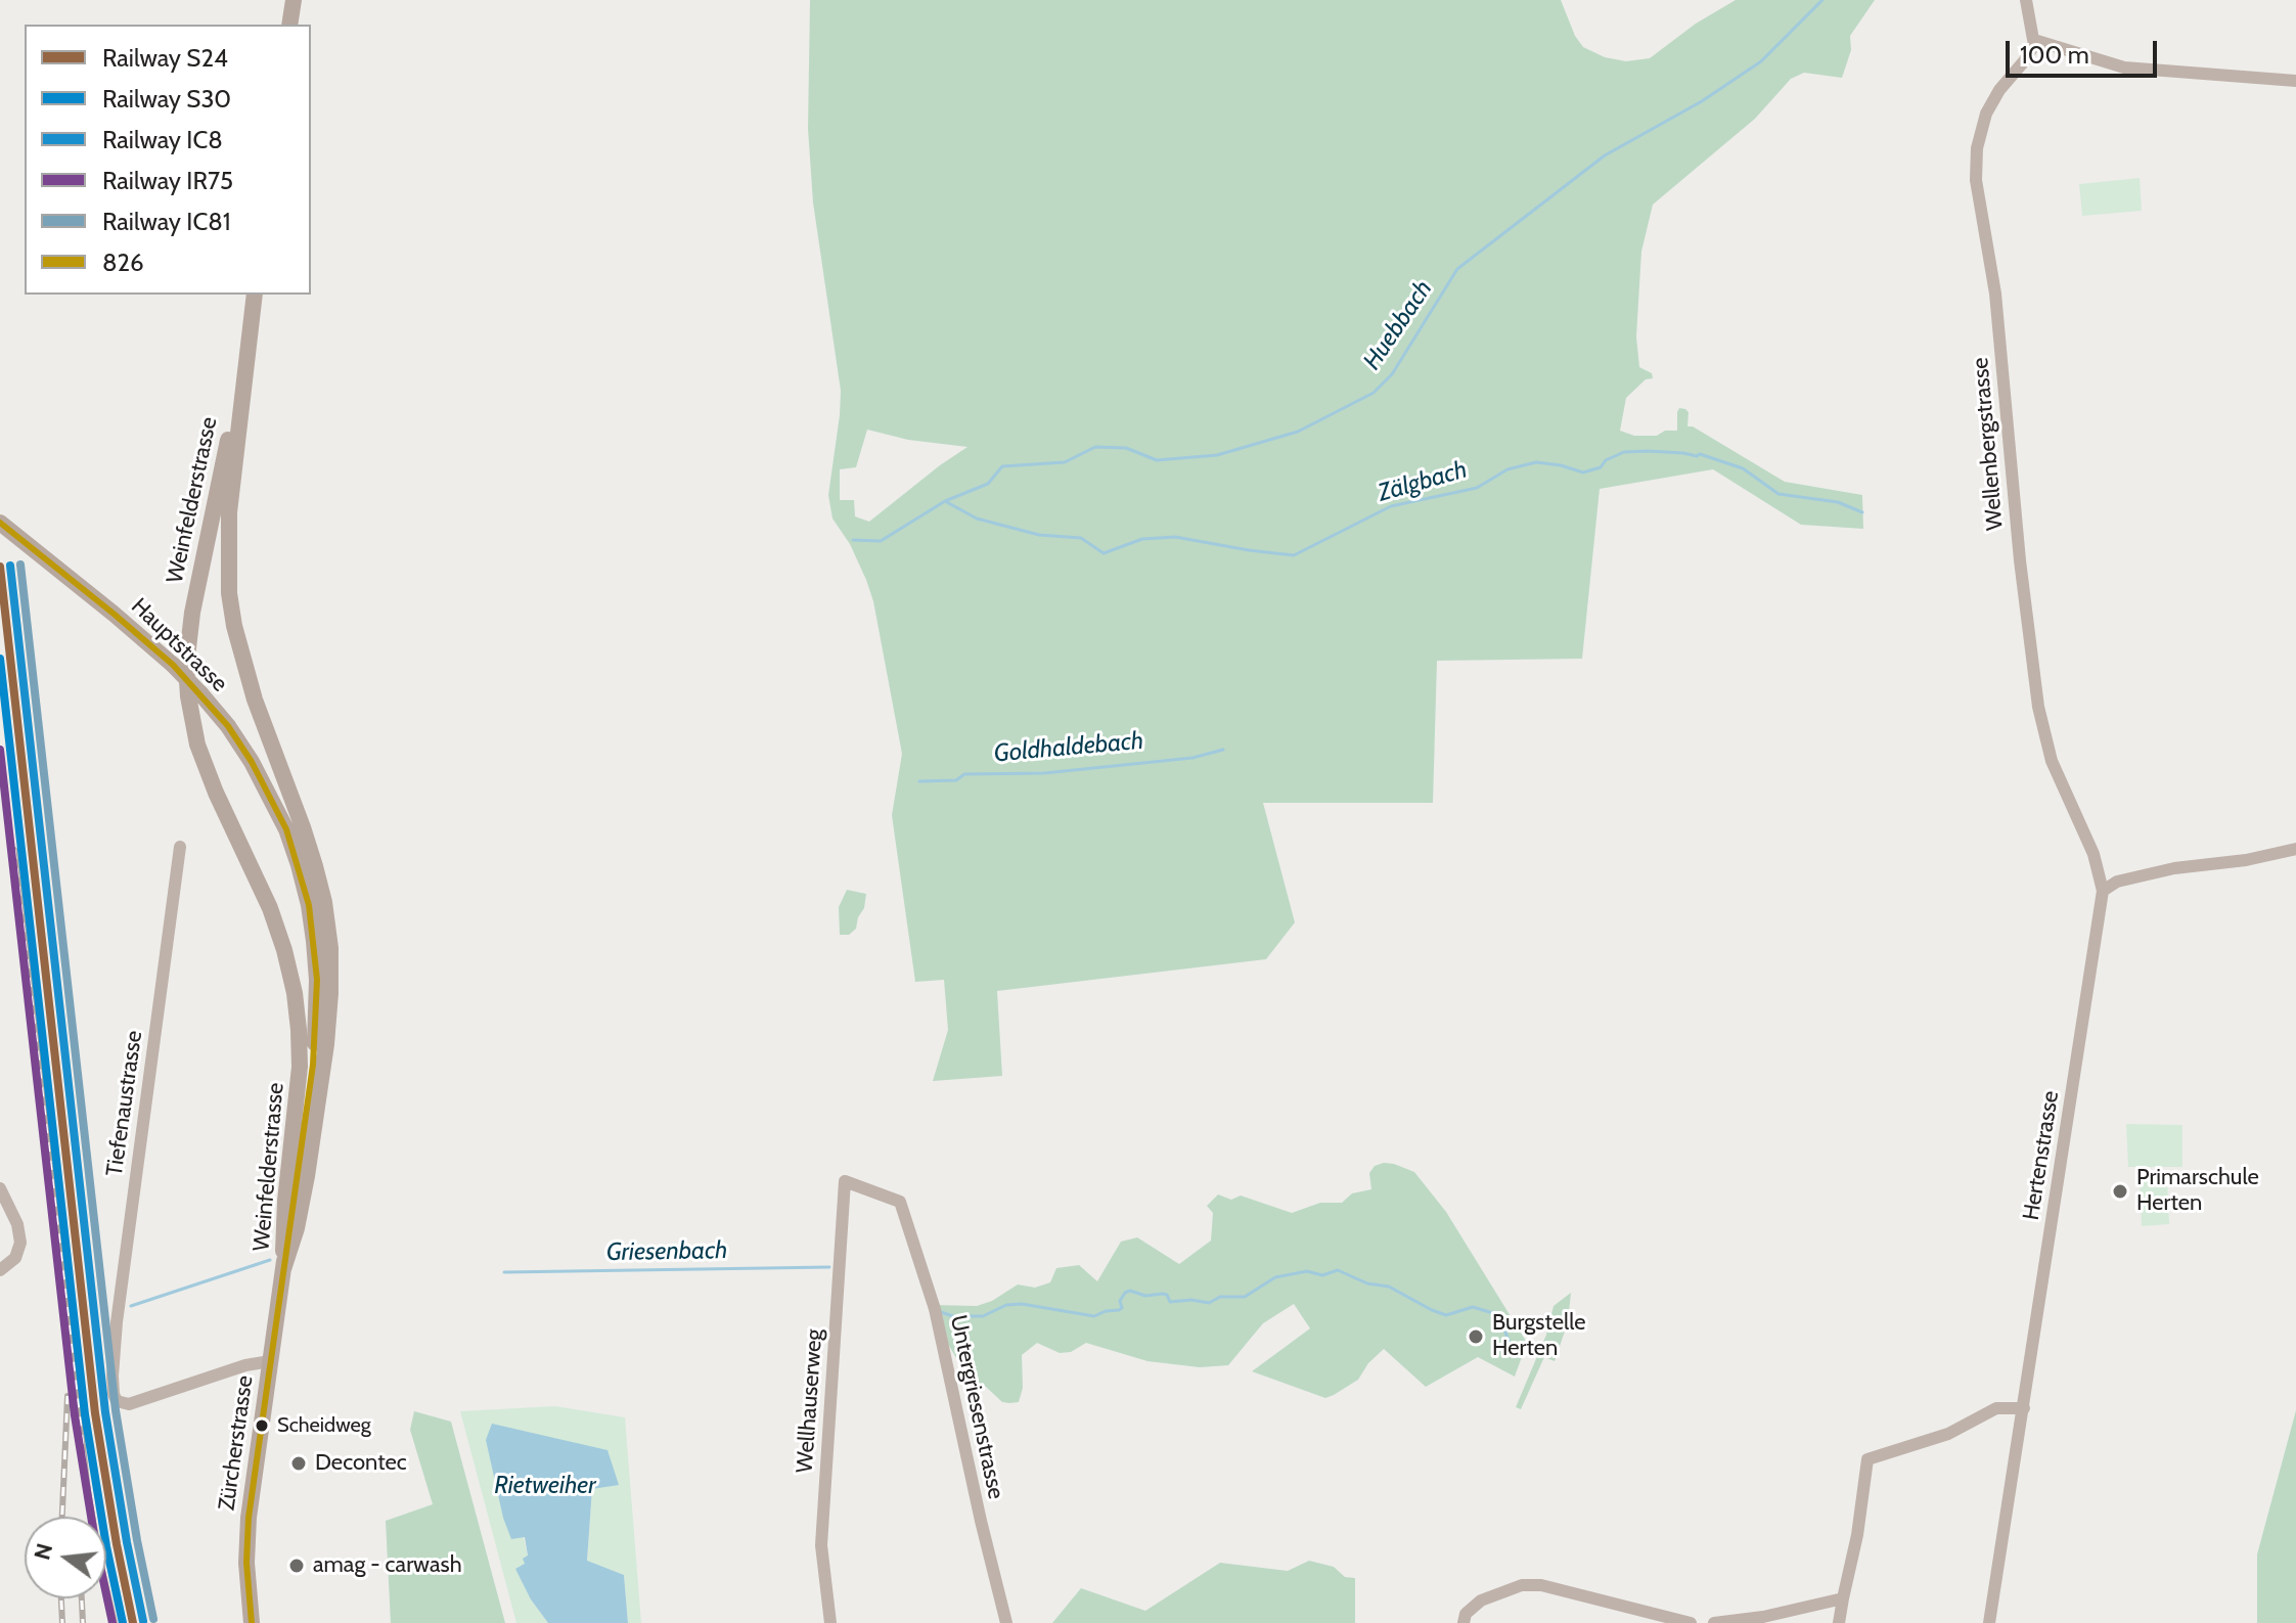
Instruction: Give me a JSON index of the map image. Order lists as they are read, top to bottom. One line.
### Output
{"streets":{"main road":["Weinfelderstrasse","Hauptstrasse","Zürcherstrasse"],"street":["Wellenbergstrasse","Tiefenaustrasse","Hertenstrasse","Wellhauserweg","Untergriesenstrasse"]},"crossings":[["Wellenbergstrasse","Hertenstrasse"],["Weinfelderstrasse","Hauptstrasse"],["Weinfelderstrasse","Zürcherstrasse"],["Hauptstrasse","Zürcherstrasse"],["Tiefenaustrasse","Zürcherstrasse"],["Wellhauserweg","Untergriesenstrasse"]],"water":["Huebbach","Zälgbach","Goldhaldebach","Griesenbach","Rietweiher"],"places":["Primarschule Herten","Burgstelle Herten","Scheidweg","Decontec","amag - carwash"],"lines":["transit line 826","rail line IC81","rail line IC8","rail line S24","rail line S30","rail line IR75"],"legend":["Railway S24","Railway S30","Railway IC8","Railway IR75","Railway IC81","826"],"scale_bar":"100 m","north":"left"}
